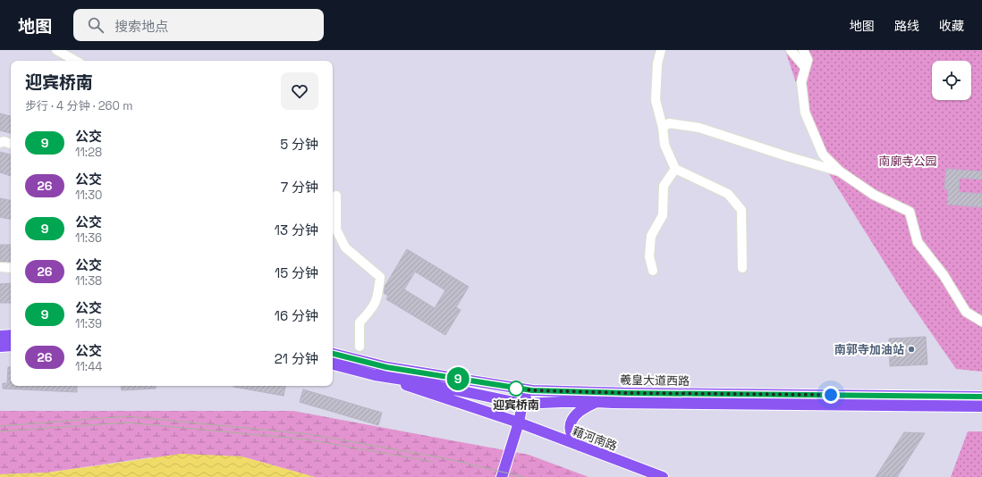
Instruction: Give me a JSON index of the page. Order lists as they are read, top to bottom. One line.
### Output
{"streets":{"main road":["羲皇大道西路","藉河南路"]},"crossings":[["羲皇大道西路","藉河南路"]],"parks":["南廓寺公园"],"places":["南郭寺加油站","迎宾桥南"],"lines":["bus line 9"],"page":{"header":"地图","search":"搜索地点","nav":["地图","路线","收藏"],"on_map":"9","heading":["迎宾桥南","步行 · 4 分钟 · 260 m"],"list":[{"mark":"9","name":"公交","note":"11:28","value":"5 分钟"},{"mark":"26","name":"公交","note":"11:30","value":"7 分钟"},{"mark":"9","name":"公交","note":"11:36","value":"13 分钟"},{"mark":"26","name":"公交","note":"11:38","value":"15 分钟"},{"mark":"9","name":"公交","note":"11:39","value":"16 分钟"},{"mark":"26","name":"公交","note":"11:44","value":"21 分钟"}]}}
